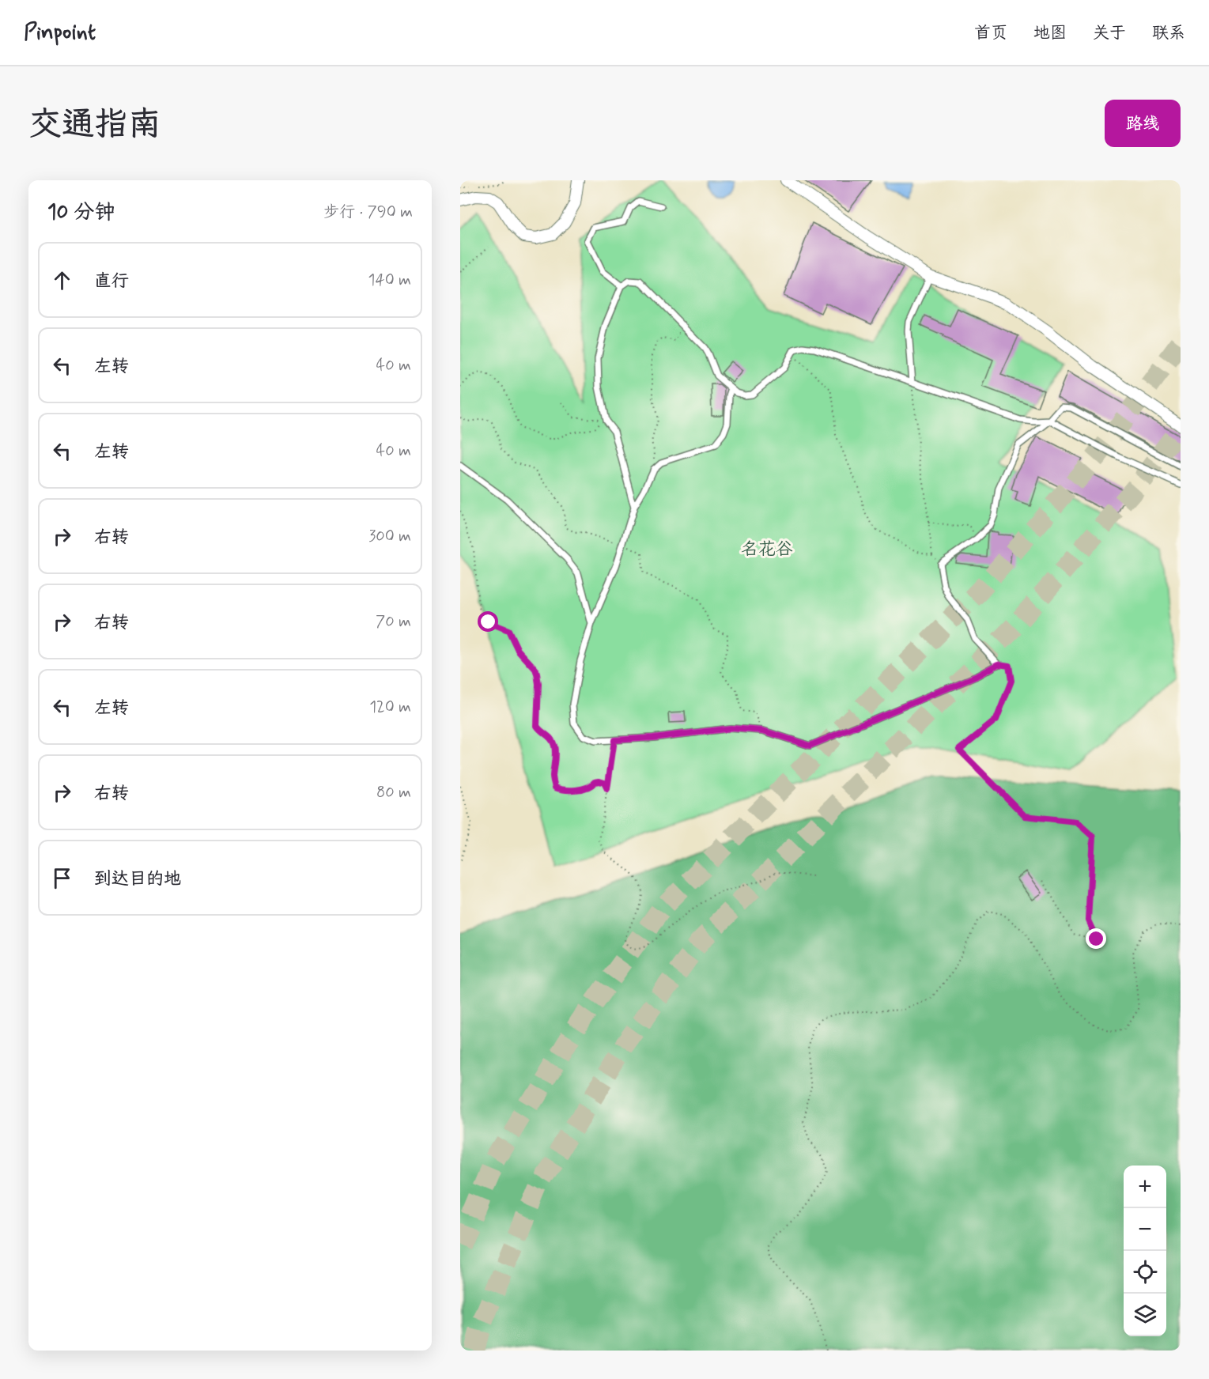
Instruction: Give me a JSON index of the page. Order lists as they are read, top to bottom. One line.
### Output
{"parks":["名花谷"],"page":{"header":"Pinpoint","nav":["首页","地图","关于","联系"],"buttons":"路线","title":"交通指南","heading":["10 分钟","步行 · 790 m"],"list":[["直行","140 m"],["左转","40 m"],["左转","40 m"],["右转","300 m"],["右转","70 m"],["左转","120 m"],["右转","80 m"],"到达目的地"],"map_buttons":["+","−"]}}
